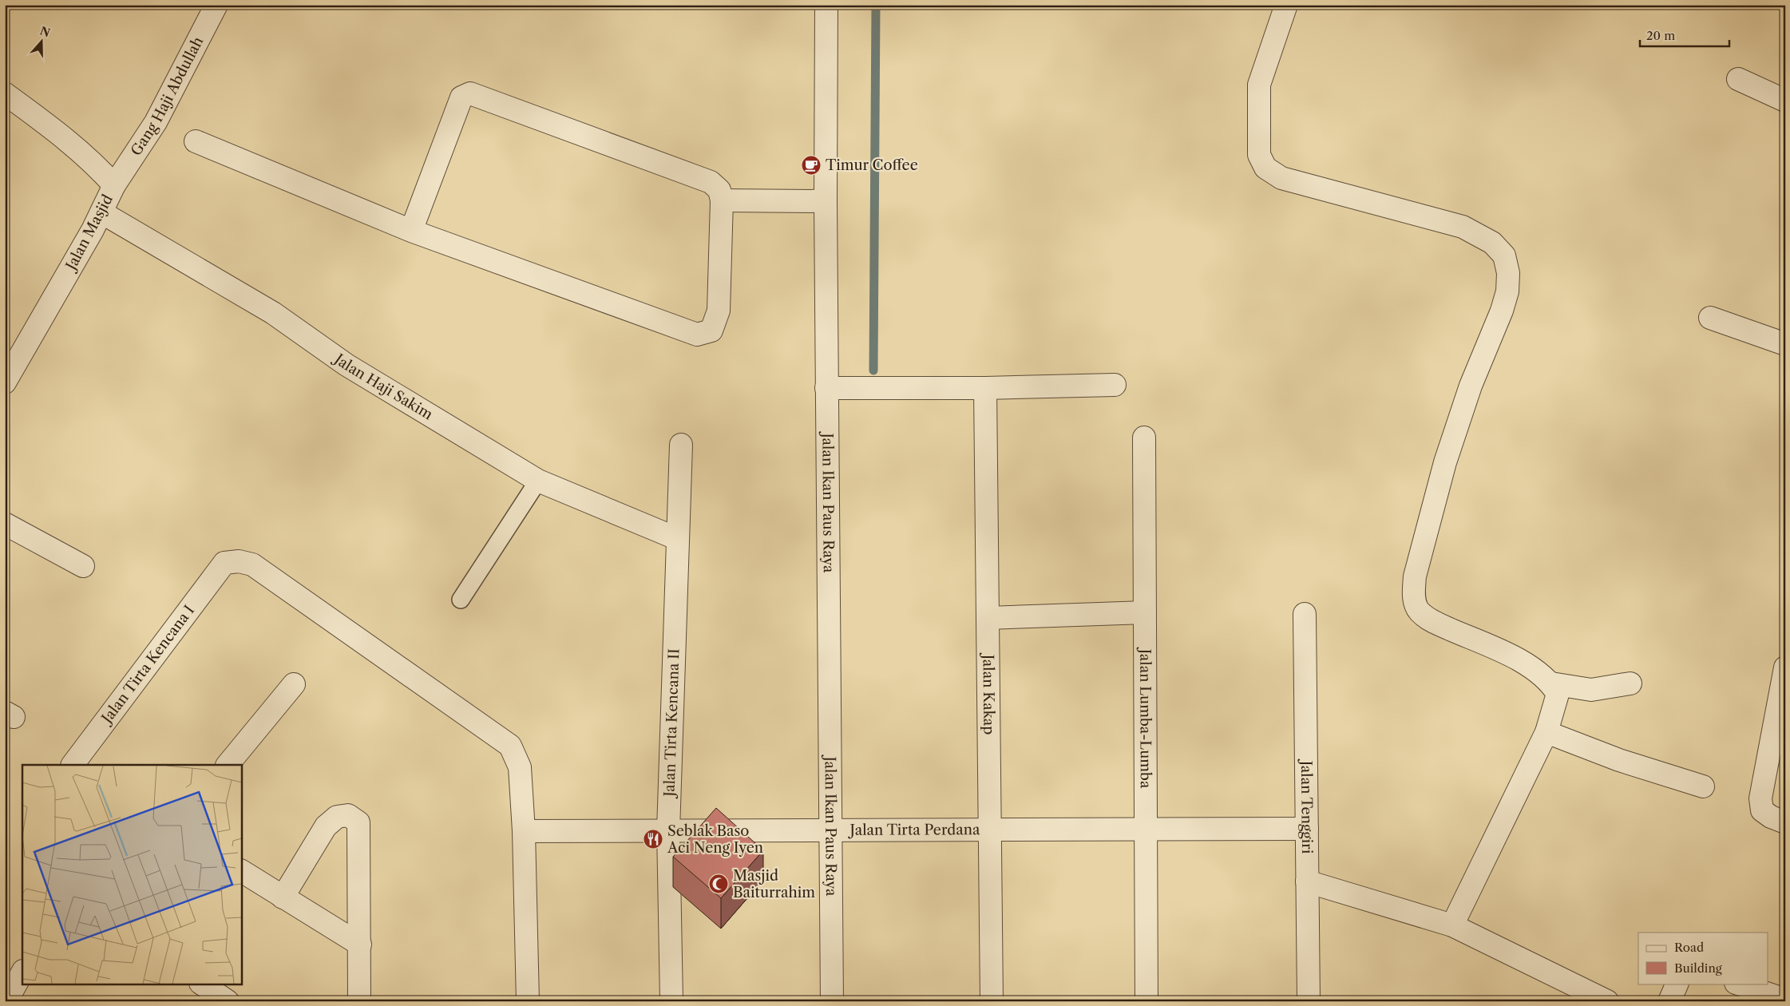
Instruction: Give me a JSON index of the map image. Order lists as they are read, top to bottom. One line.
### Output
{"streets":{"street":["Gang Haji Abdullah","Jalan Masjid","Jalan Haji Sakim","Jalan Ikan Paus Raya","Jalan Tirta Kencana I","Jalan Kakap","Jalan Lumba-Lumba","Jalan Tirta Kencana II","Jalan Tenggiri","Jalan Tirta Perdana"]},"crossings":[["Gang Haji Abdullah","Jalan Masjid"],["Jalan Masjid","Jalan Haji Sakim"],["Jalan Haji Sakim","Jalan Tirta Kencana II"],["Jalan Ikan Paus Raya","Jalan Tirta Perdana"],["Jalan Tirta Kencana I","Jalan Tirta Perdana"],["Jalan Kakap","Jalan Tirta Perdana"],["Jalan Lumba-Lumba","Jalan Tirta Perdana"],["Jalan Tirta Kencana II","Jalan Tirta Perdana"],["Jalan Tenggiri","Jalan Tirta Perdana"]],"places":{"cafe":["Timur Coffee"],"restaurant":["Seblak Baso Aci Neng Iyen"],"mosque":["Masjid Baiturrahim"]},"legend":["Road","Building"],"scale_bar":"20 m","north":"top"}
